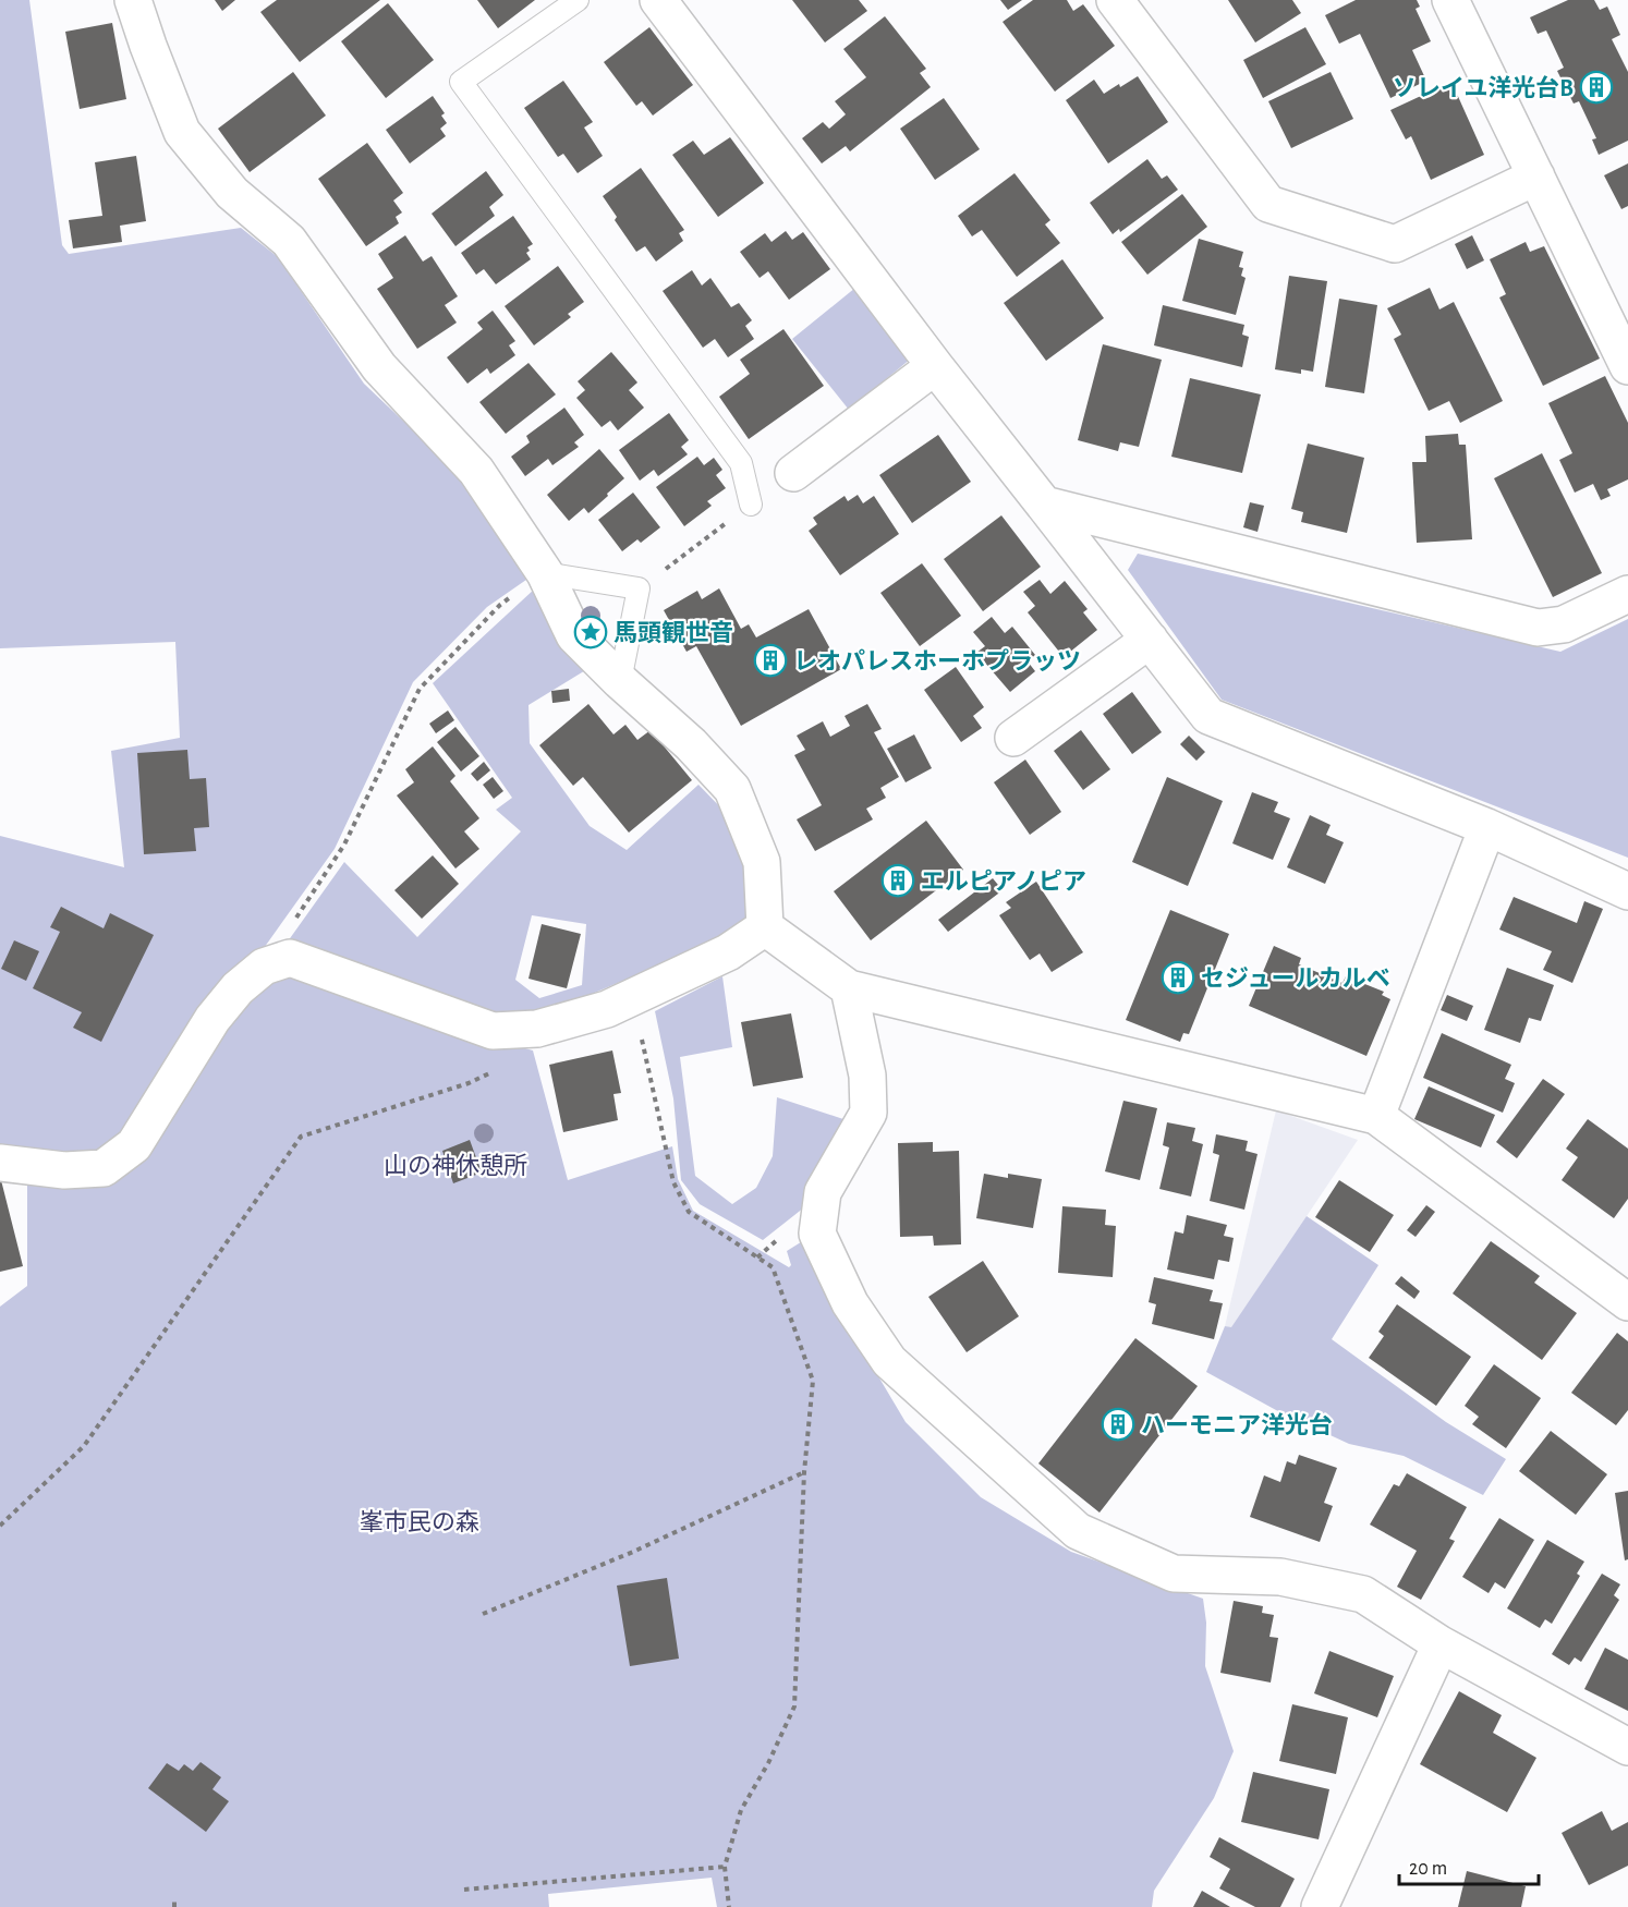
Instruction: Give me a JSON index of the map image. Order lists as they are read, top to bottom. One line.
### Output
{"parks":["山の神休憩所","峯市民の森"],"places":{"building":["ソレイユ洋光台B","レオパレスホーホプラッツ","エルピアノピア","セジュールカルベ","ハーモニア洋光台"],"place":["馬頭観世音"]},"scale_bar":"20 m"}
